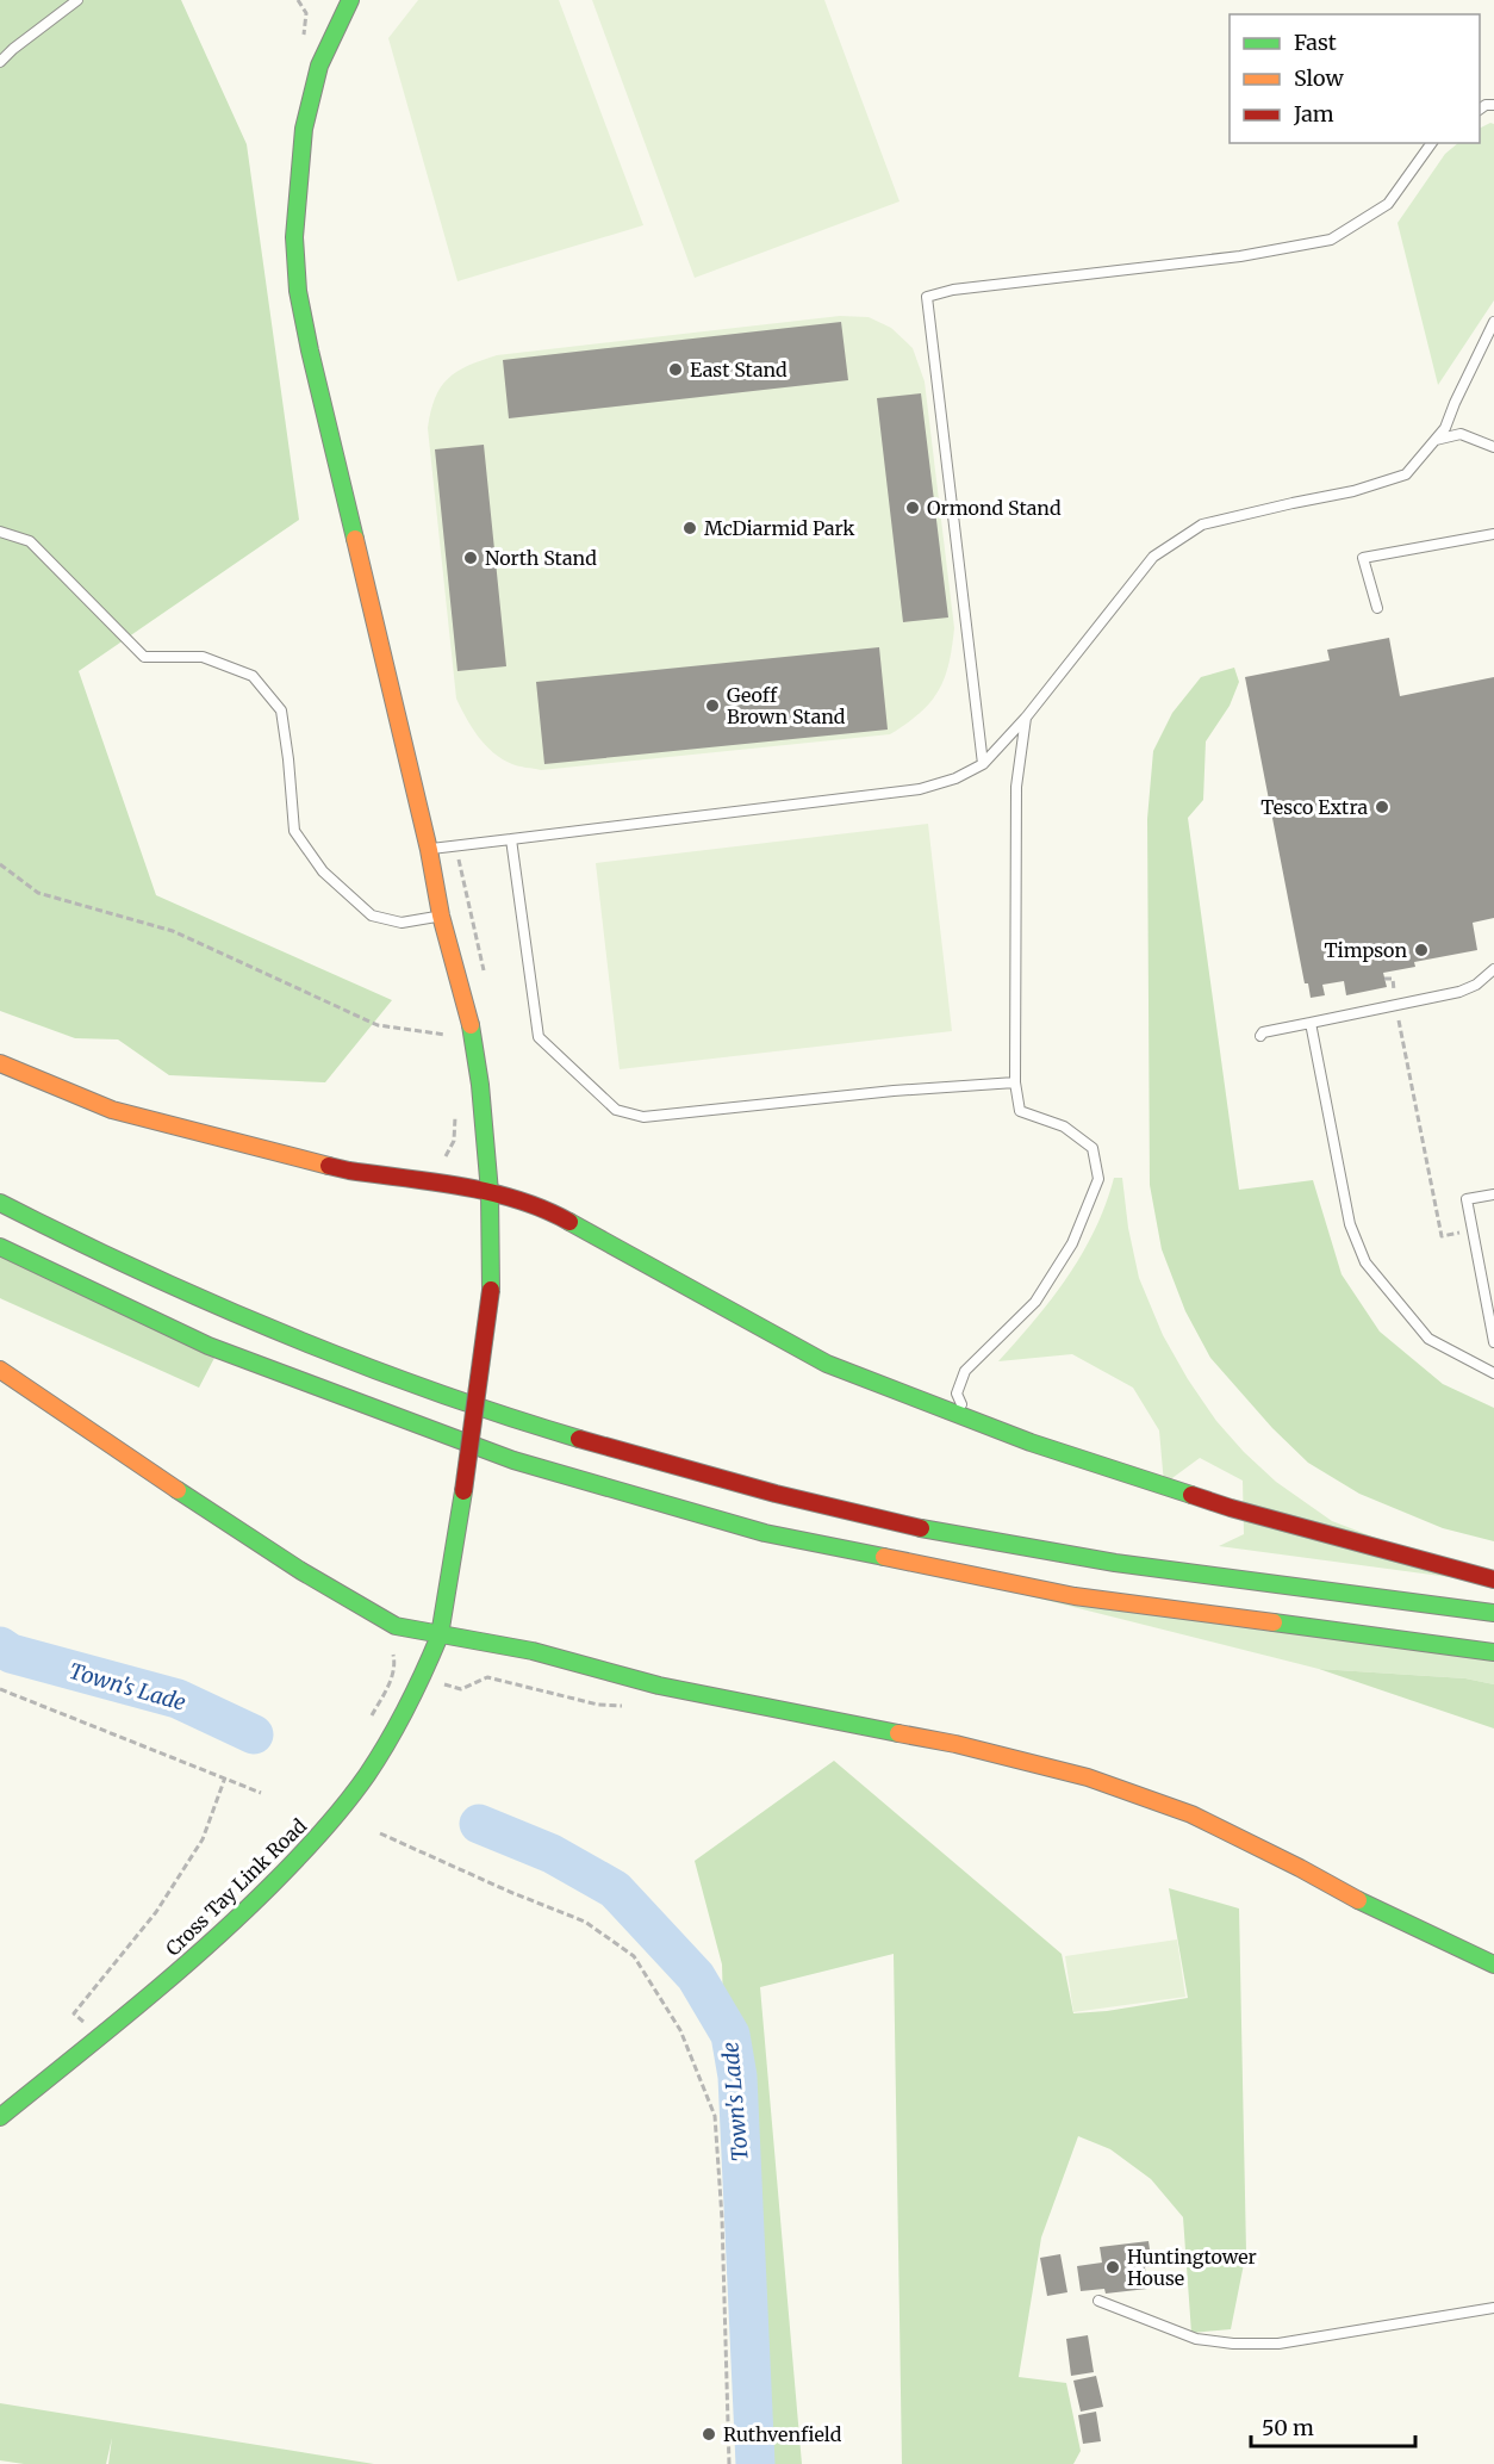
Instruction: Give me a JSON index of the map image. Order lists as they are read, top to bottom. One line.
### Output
{"streets":{"main road":["Cross Tay Link Road"]},"water":["Town's Lade"],"places":["East Stand","Ormond Stand","McDiarmid Park","North Stand","Geoff Brown Stand","Tesco Extra","Timpson","Huntingtower House","Ruthvenfield"],"legend":["Fast","Slow","Jam"],"scale_bar":"50 m"}
